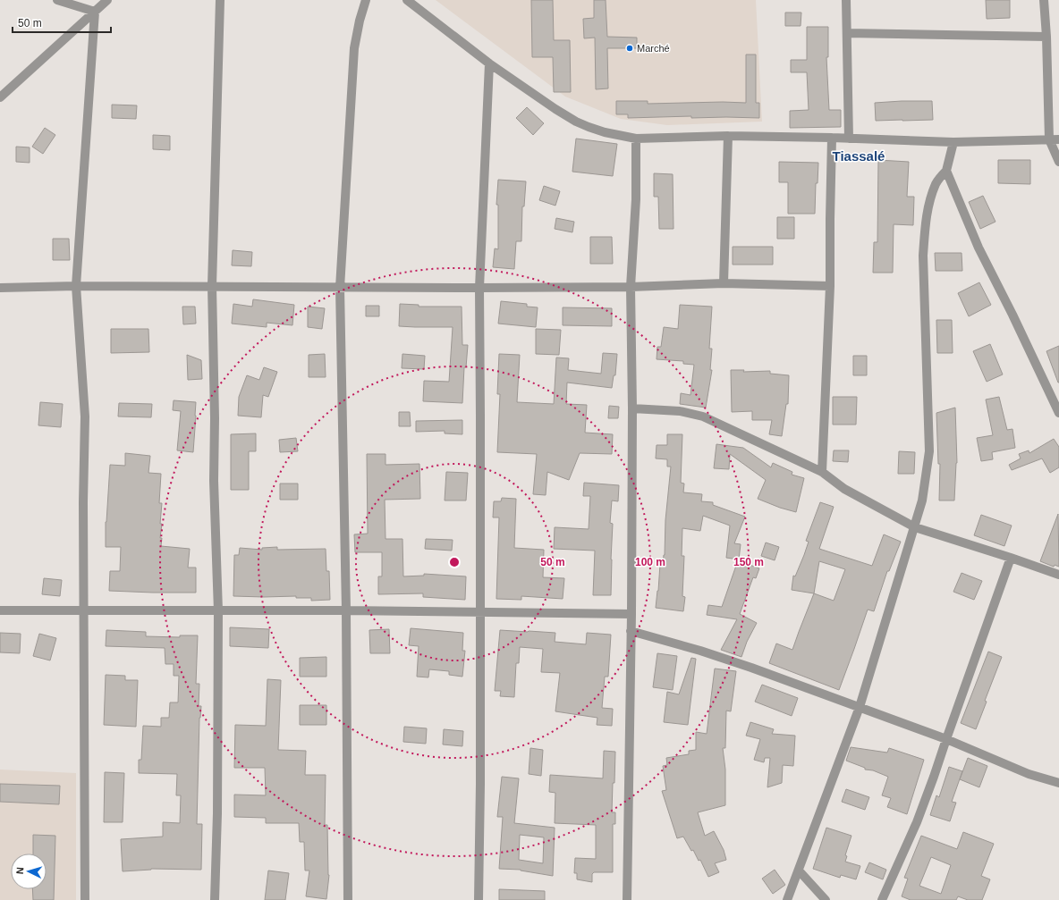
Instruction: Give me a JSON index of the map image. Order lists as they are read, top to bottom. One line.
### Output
{"districts":["Tiassalé"],"places":["Marché"],"scale_bar":"50 m","north":"left","rings":["50 m","100 m","150 m"]}
